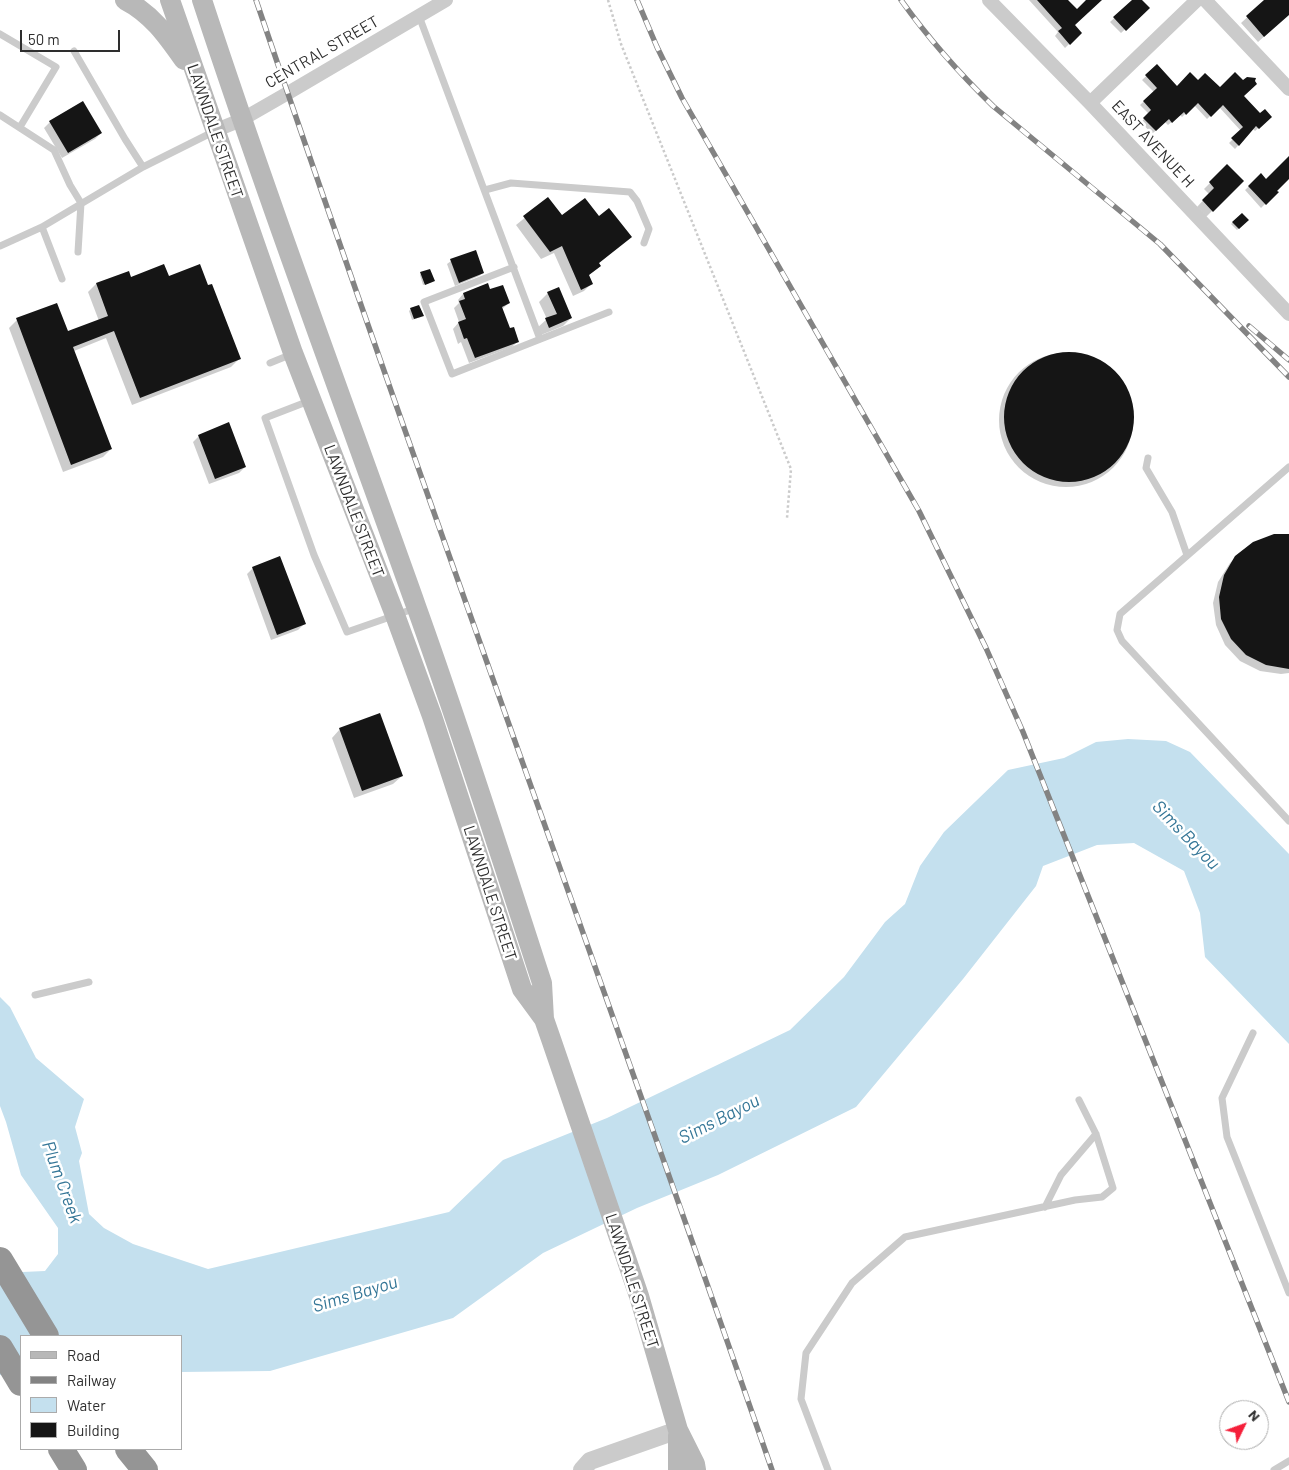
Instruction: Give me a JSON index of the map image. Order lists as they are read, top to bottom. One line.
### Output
{"streets":{"main road":["LAWNDALE STREET"],"street":["CENTRAL STREET","EAST AVENUE H"]},"crossings":[["CENTRAL STREET","LAWNDALE STREET"]],"water":["Sims Bayou","Plum Creek"],"legend":["Road","Railway","Water","Building"],"scale_bar":"50 m","north":"top right"}
